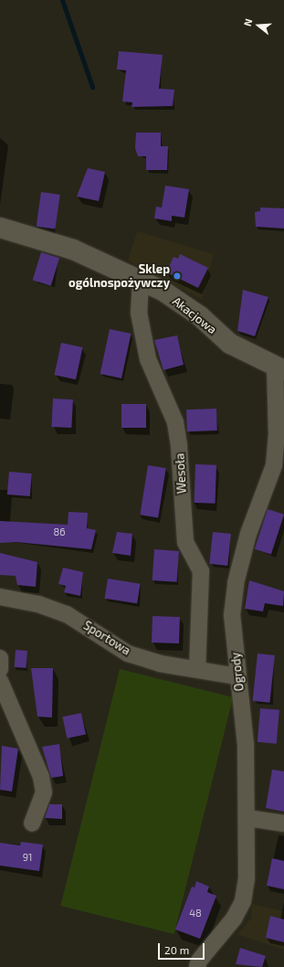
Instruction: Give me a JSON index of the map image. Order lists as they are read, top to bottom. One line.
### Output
{"streets":{"street":["Akacjowa","Wesoła","Sportowa","Ogrody"]},"crossings":[["Akacjowa","Wesoła"],["Akacjowa","Ogrody"],["Wesoła","Sportowa"],["Sportowa","Ogrody"]],"places":["Sklep ogólnospożywczy"],"house_numbers":["86","91","48"],"scale_bar":"20 m","north":"left"}
